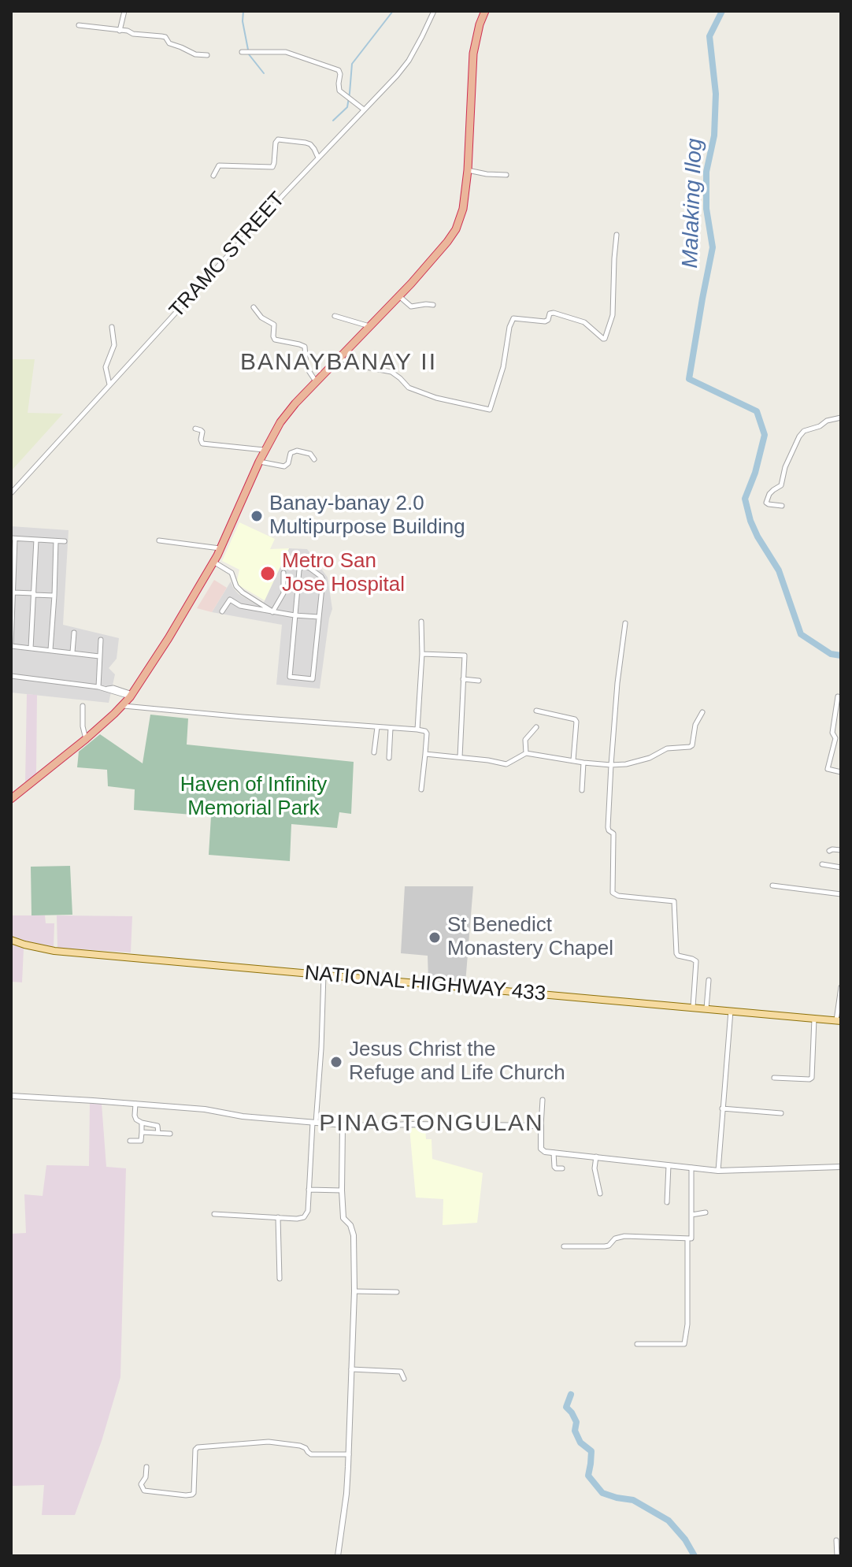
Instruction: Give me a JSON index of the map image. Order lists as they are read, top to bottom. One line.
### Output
{"streets":{"main road":["NATIONAL HIGHWAY 433"],"street":["TRAMO STREET"]},"districts":["BANAYBANAY II","PINAGTONGULAN"],"water":["Malaking Ilog"],"parks":["Haven of Infinity Memorial Park"],"places":["Banay-banay 2.0 Multipurpose Building","Metro San Jose Hospital","St Benedict Monastery Chapel","Jesus Christ the Refuge and Life Church"]}
